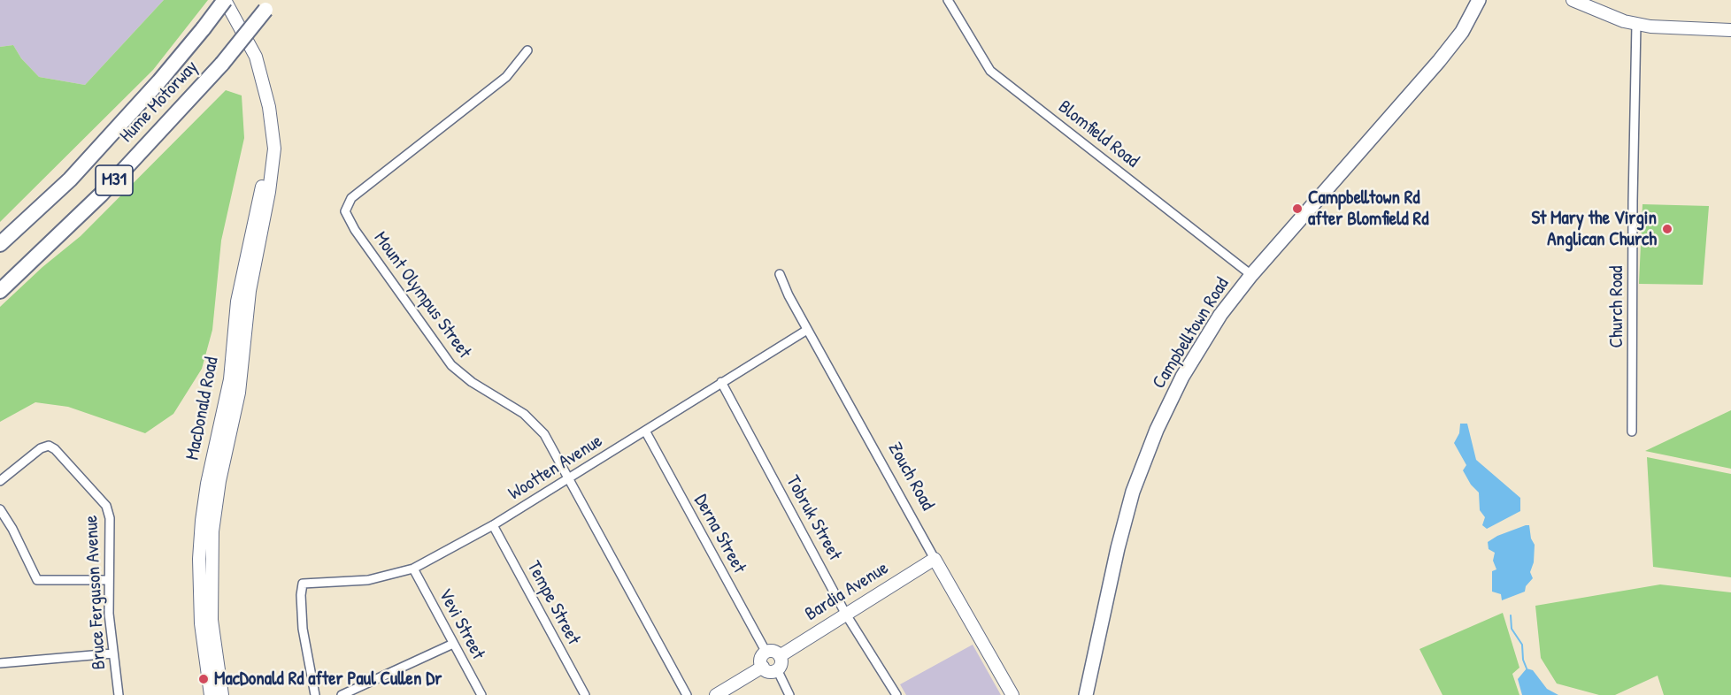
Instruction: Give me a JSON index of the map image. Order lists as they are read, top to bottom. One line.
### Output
{"streets":{"highway":["Hume Motorway","M31"],"main road":["Campbelltown Road"],"street":["Blomfield Road","Mount Olympus Street","Church Road","MacDonald Road","Wootten Avenue","Zouch Road","Tobruk Street","Derna Street","Bardia Avenue","Bruce Ferguson Avenue","Tempe Street","Vevi Street"]},"crossings":[["Hume Motorway","MacDonald Road"],["Blomfield Road","Campbelltown Road"],["Mount Olympus Street","Wootten Avenue"],["Wootten Avenue","Zouch Road"],["Wootten Avenue","Tobruk Street"],["Wootten Avenue","Derna Street"],["Wootten Avenue","Tempe Street"],["Wootten Avenue","Vevi Street"],["Zouch Road","Bardia Avenue"],["Tobruk Street","Bardia Avenue"],["Derna Street","Bardia Avenue"]],"places":["Campbelltown Rd after Blomfield Rd","St Mary the Virgin Anglican Church","MacDonald Rd after Paul Cullen Dr"]}
